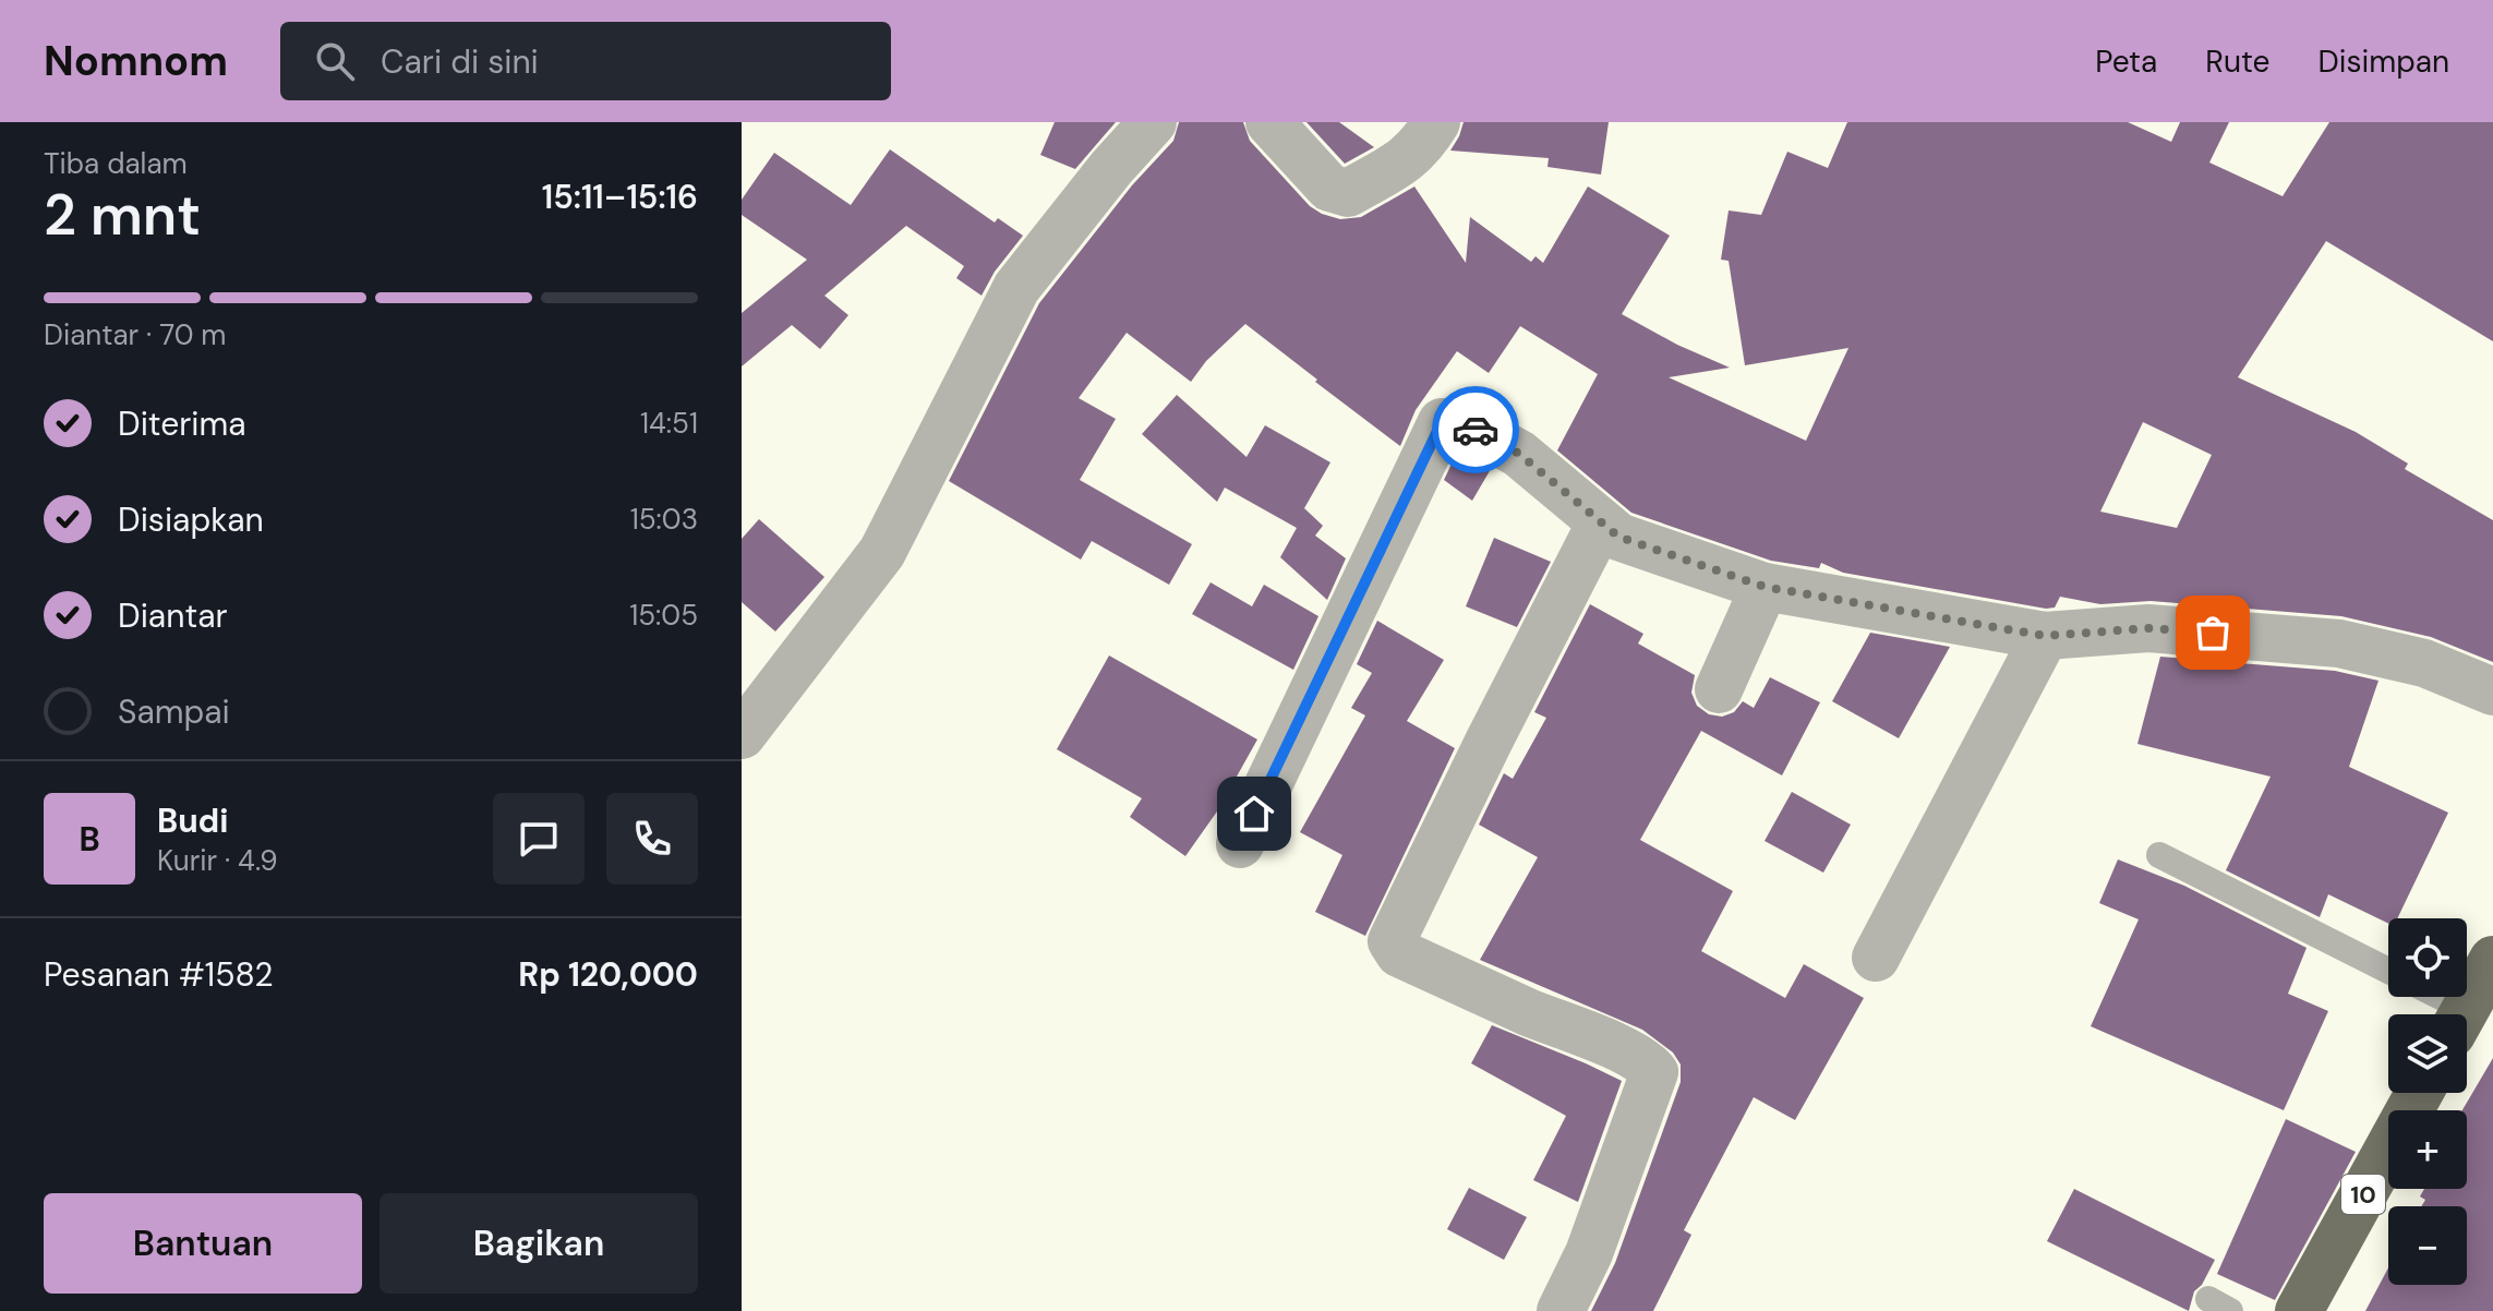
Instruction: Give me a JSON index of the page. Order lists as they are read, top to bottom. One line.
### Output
{"streets":{"highway":["10"]},"page":{"header":"Nomnom","search":"Cari di sini","nav":["Peta","Rute","Disimpan"],"heading":["2 mnt","Tiba dalam","15:11–15:16"],"panel":["Budi","Kurir · 4.9","Pesanan #1582","Rp 120,000"],"bar":"Diantar · 70 m","list":[["Diterima","14:51"],["Disiapkan","15:03"],["Diantar","15:05"],"Sampai"],"round":"B","map_buttons":["+","−"],"buttons":["Bantuan","Bagikan"]}}
